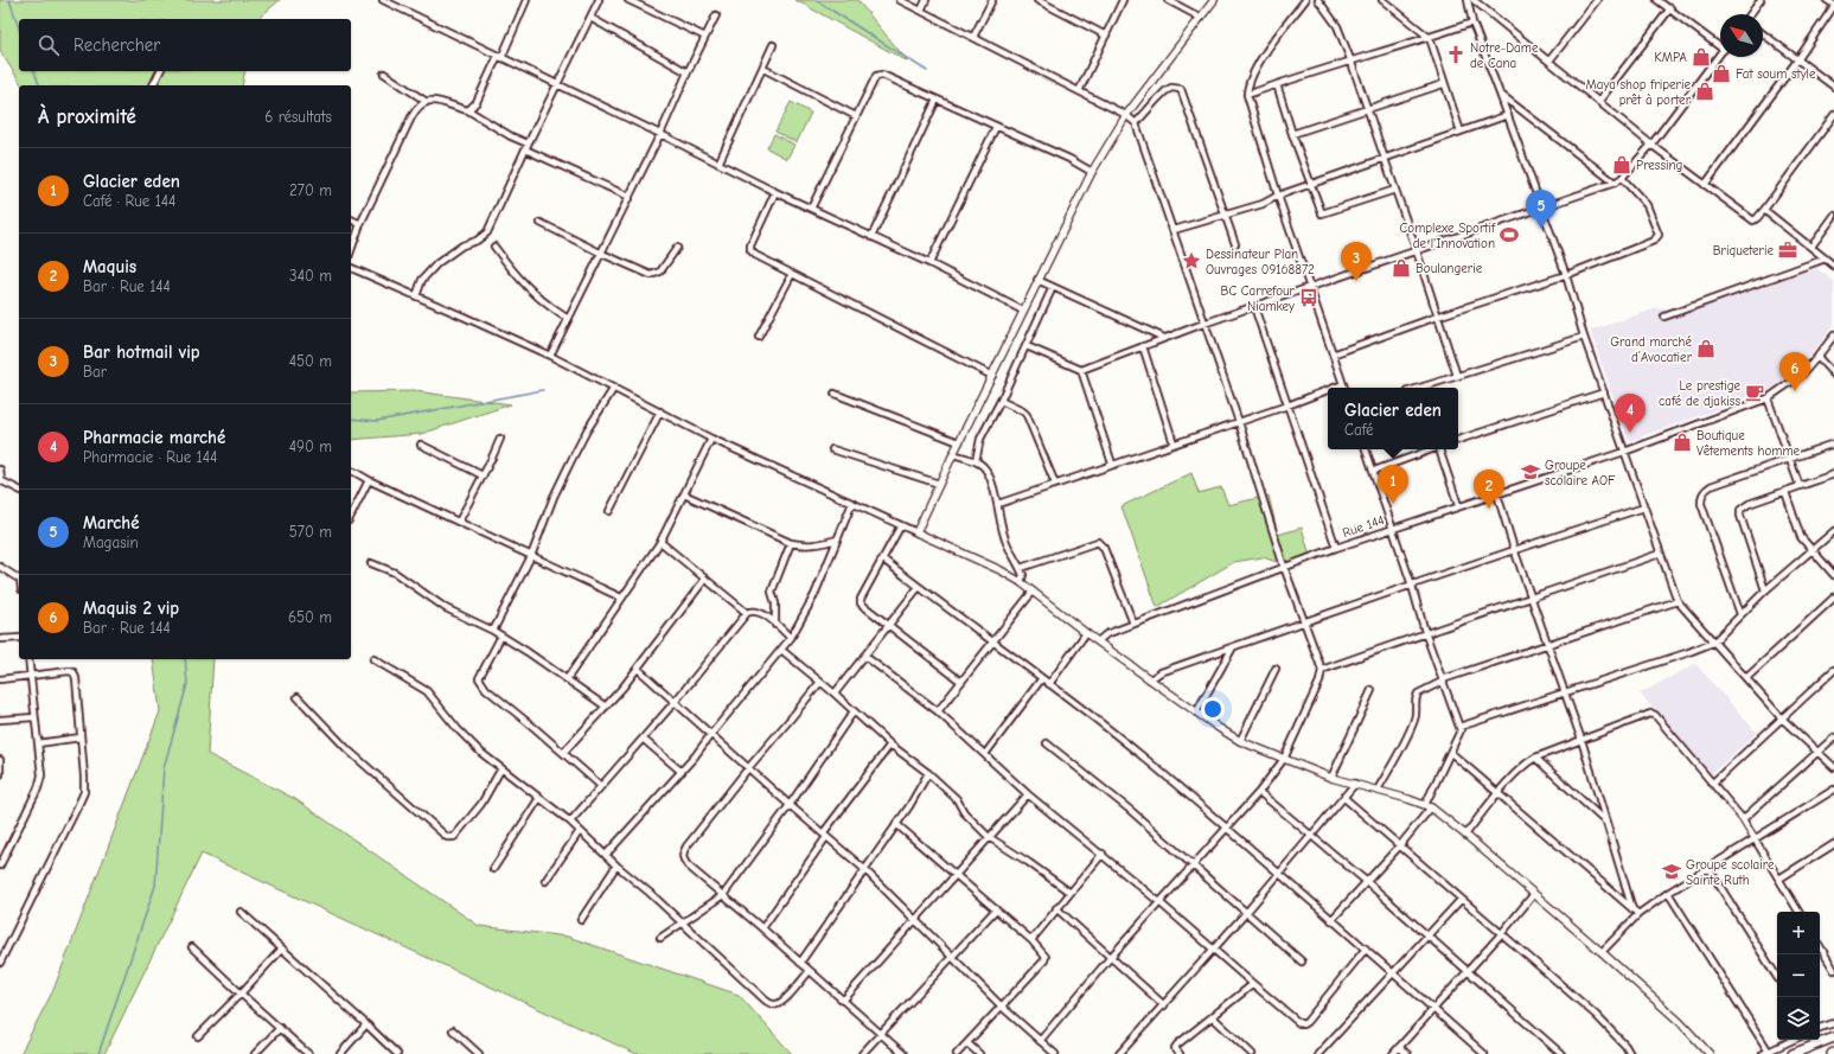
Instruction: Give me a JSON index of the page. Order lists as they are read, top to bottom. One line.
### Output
{"streets":{"street":["Rue 144"]},"places":{"church":["Notre-Dame de Cana"],"shop":["KMPA","Fat soum style","Maya shop friperie prêt à porter","Pressing","Boulangerie","Grand marché d’Avocatier","Boutique Vêtements homme"],"sports":["Complexe Sportif de l'Innovation"],"office":["Briqueterie"],"place":["Dessinateur Plan Ouvrages 09168872"],"bus stop":["BC Carrefour Niamkey"],"cafe":["Le prestige café de djakiss"],"school or university":["Groupe scolaire AOF","Groupe scolaire Sainte Ruth"]},"north":"top left","page":{"search":"Rechercher","heading":["À proximité","6 résultats"],"list":[{"mark":"1","name":"Glacier eden","note":"Café · Rue 144","value":"270 m"},{"mark":"2","name":"Maquis","note":"Bar · Rue 144","value":"340 m"},{"mark":"3","name":"Bar hotmail vip","note":"Bar","value":"450 m"},{"mark":"4","name":"Pharmacie marché","note":"Pharmacie · Rue 144","value":"490 m"},{"mark":"5","name":"Marché","note":"Magasin","value":"570 m"},{"mark":"6","name":"Maquis 2 vip","note":"Bar · Rue 144","value":"650 m"}],"pins":["5","3","6","4","1","2"],"popup":["Glacier eden","Café"],"map_buttons":["+","−"]}}
